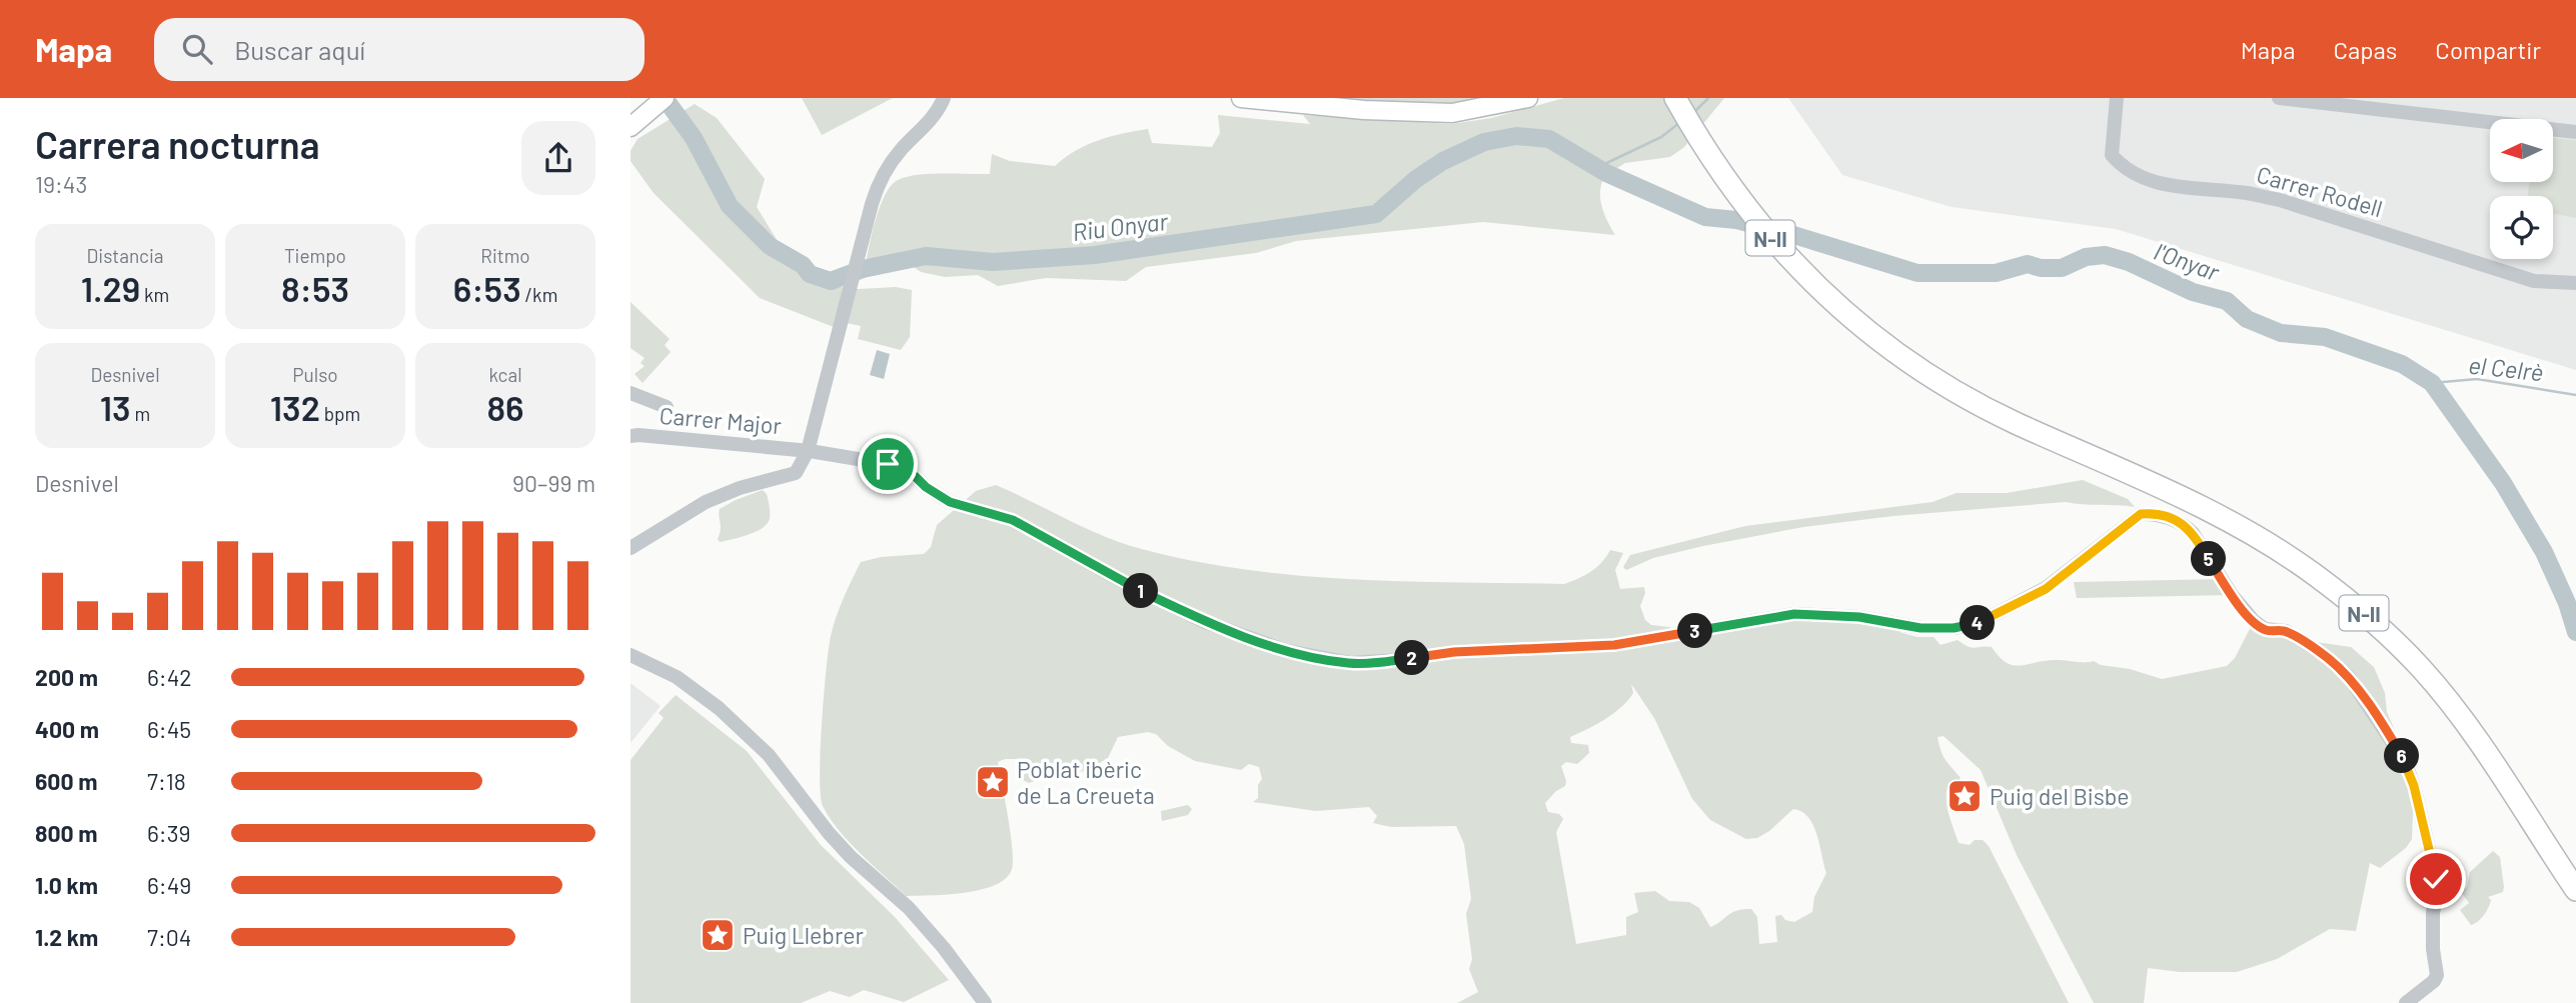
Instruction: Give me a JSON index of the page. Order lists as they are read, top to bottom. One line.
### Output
{"streets":{"highway":["N-II"],"street":["Carrer Rodell","Carrer Major"]},"water":["Riu Onyar","l'Onyar","el Celrè"],"places":{"place":["Poblat ibèric de La Creueta","Puig del Bisbe","Puig Llebrer"]},"north":"left","page":{"header":"Mapa","search":"Buscar aquí","nav":["Mapa","Capas","Compartir"],"heading":["Carrera nocturna","19:43"],"stats":[["Distancia","1.29 km"],["Tiempo","8:53"],["Ritmo","6:53 /km"],["Desnivel","13 m"],["Pulso","132 bpm"],["kcal","86"]],"chart":["Desnivel","90–99 m"],"pins":["5","1","4","3","2","6"],"list":[{"name":"200 m","note":"6:42"},{"name":"400 m","note":"6:45"},{"name":"600 m","note":"7:18"},{"name":"800 m","note":"6:39"},{"name":"1.0 km","note":"6:49"},{"name":"1.2 km","note":"7:04"}]}}
